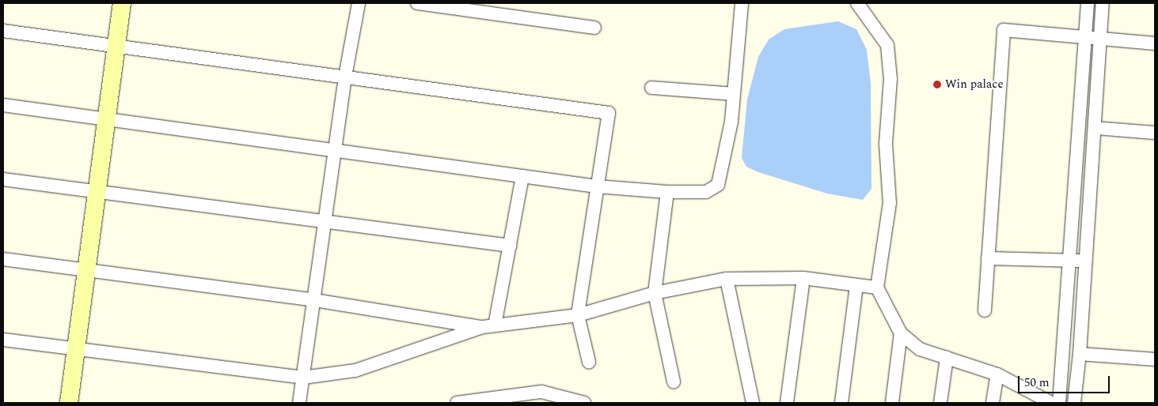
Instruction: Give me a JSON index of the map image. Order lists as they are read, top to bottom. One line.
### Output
{"places":["Win palace"],"scale_bar":"50 m"}
